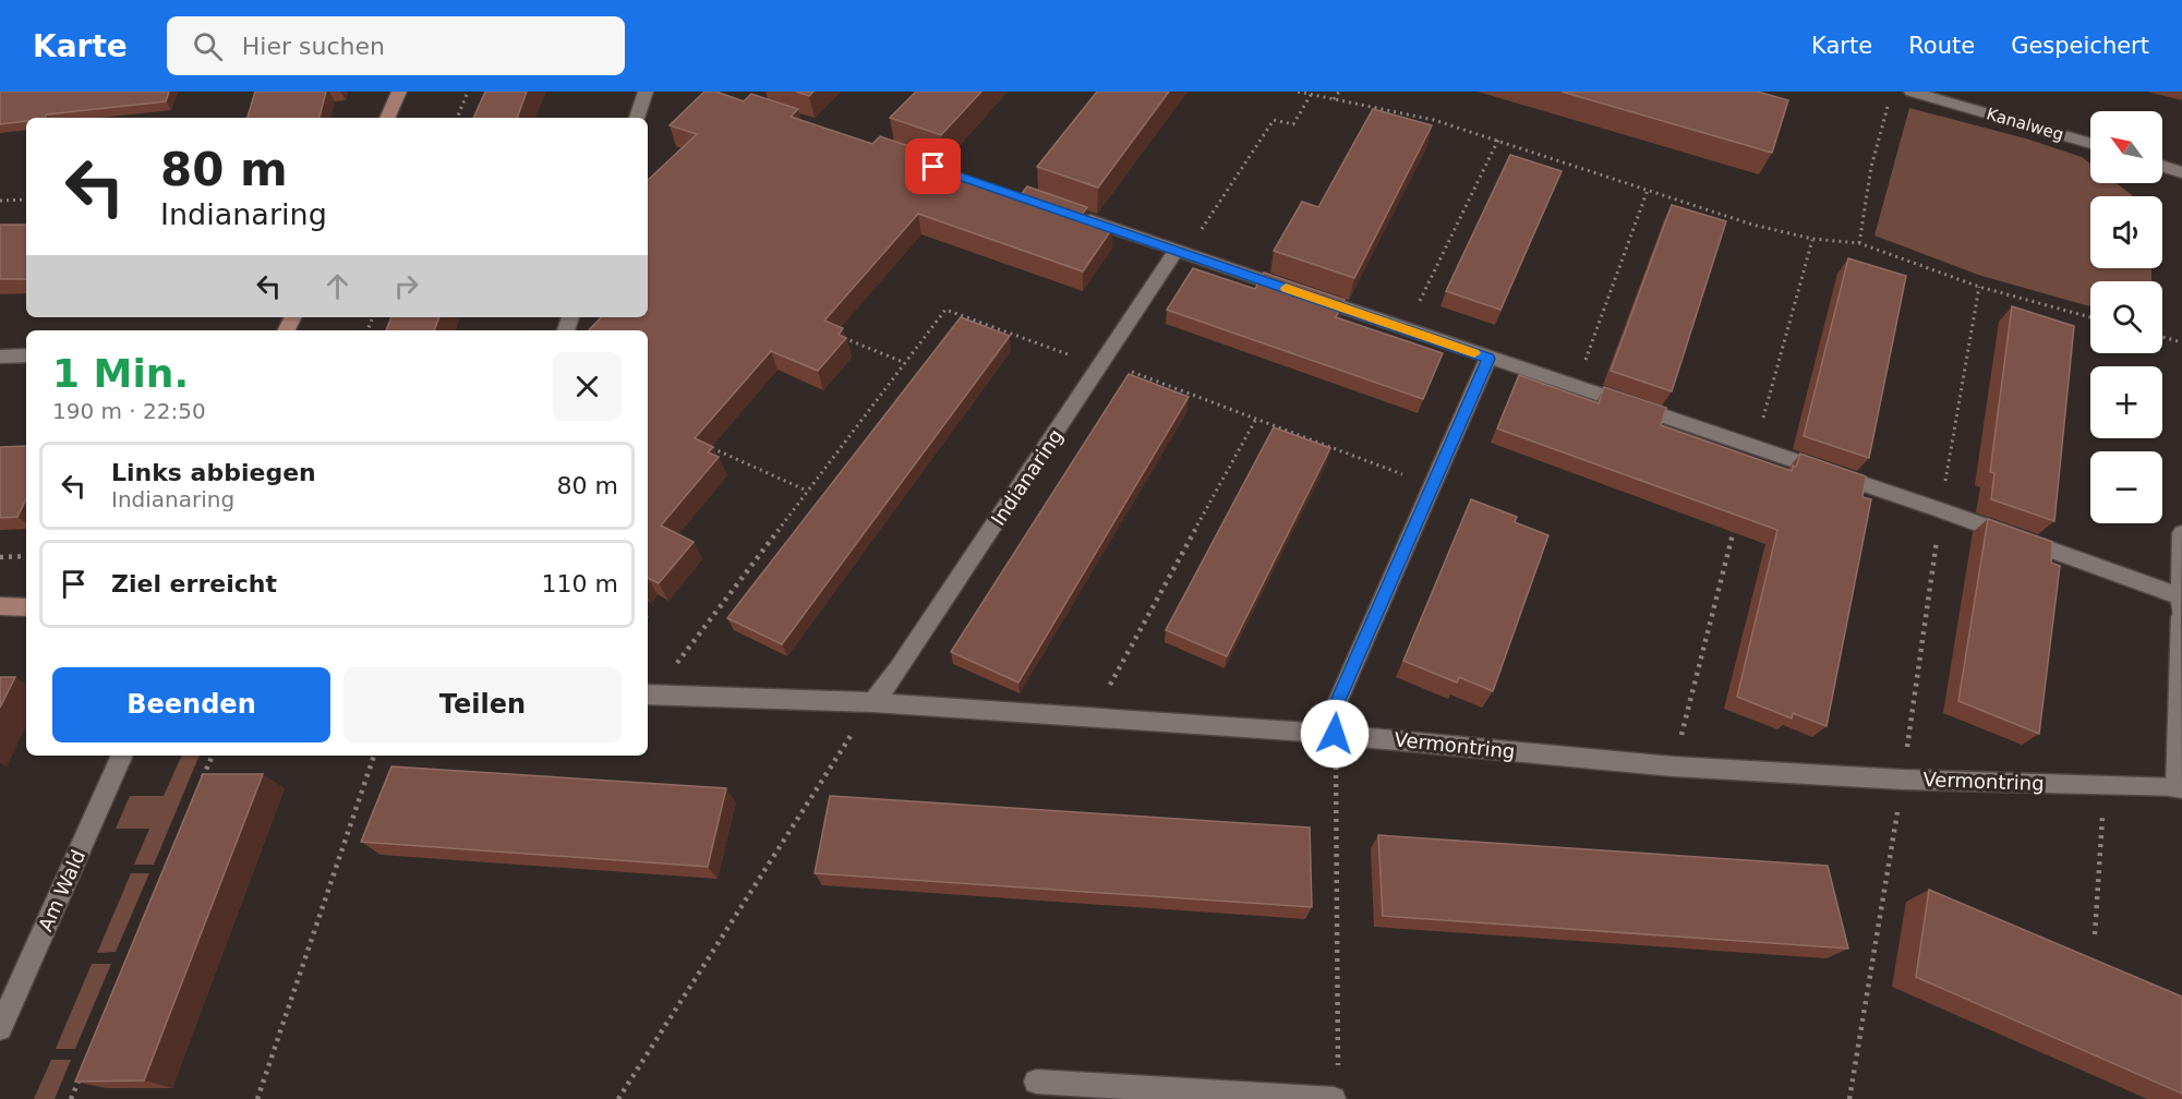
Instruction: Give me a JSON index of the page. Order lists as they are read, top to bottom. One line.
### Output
{"streets":{"street":["Kanalweg","Indianaring","Vermontring","Am Wald"]},"north":"top left","page":{"header":"Karte","search":"Hier suchen","nav":["Karte","Route","Gespeichert"],"map_buttons":["+","−"],"turn":["80 m","Indianaring"],"heading":["1 Min.","190 m · 22:50"],"list":[{"name":"Links abbiegen","note":"Indianaring","value":"80 m"},{"name":"Ziel erreicht","value":"110 m"}],"buttons":["Beenden","Teilen"]}}
